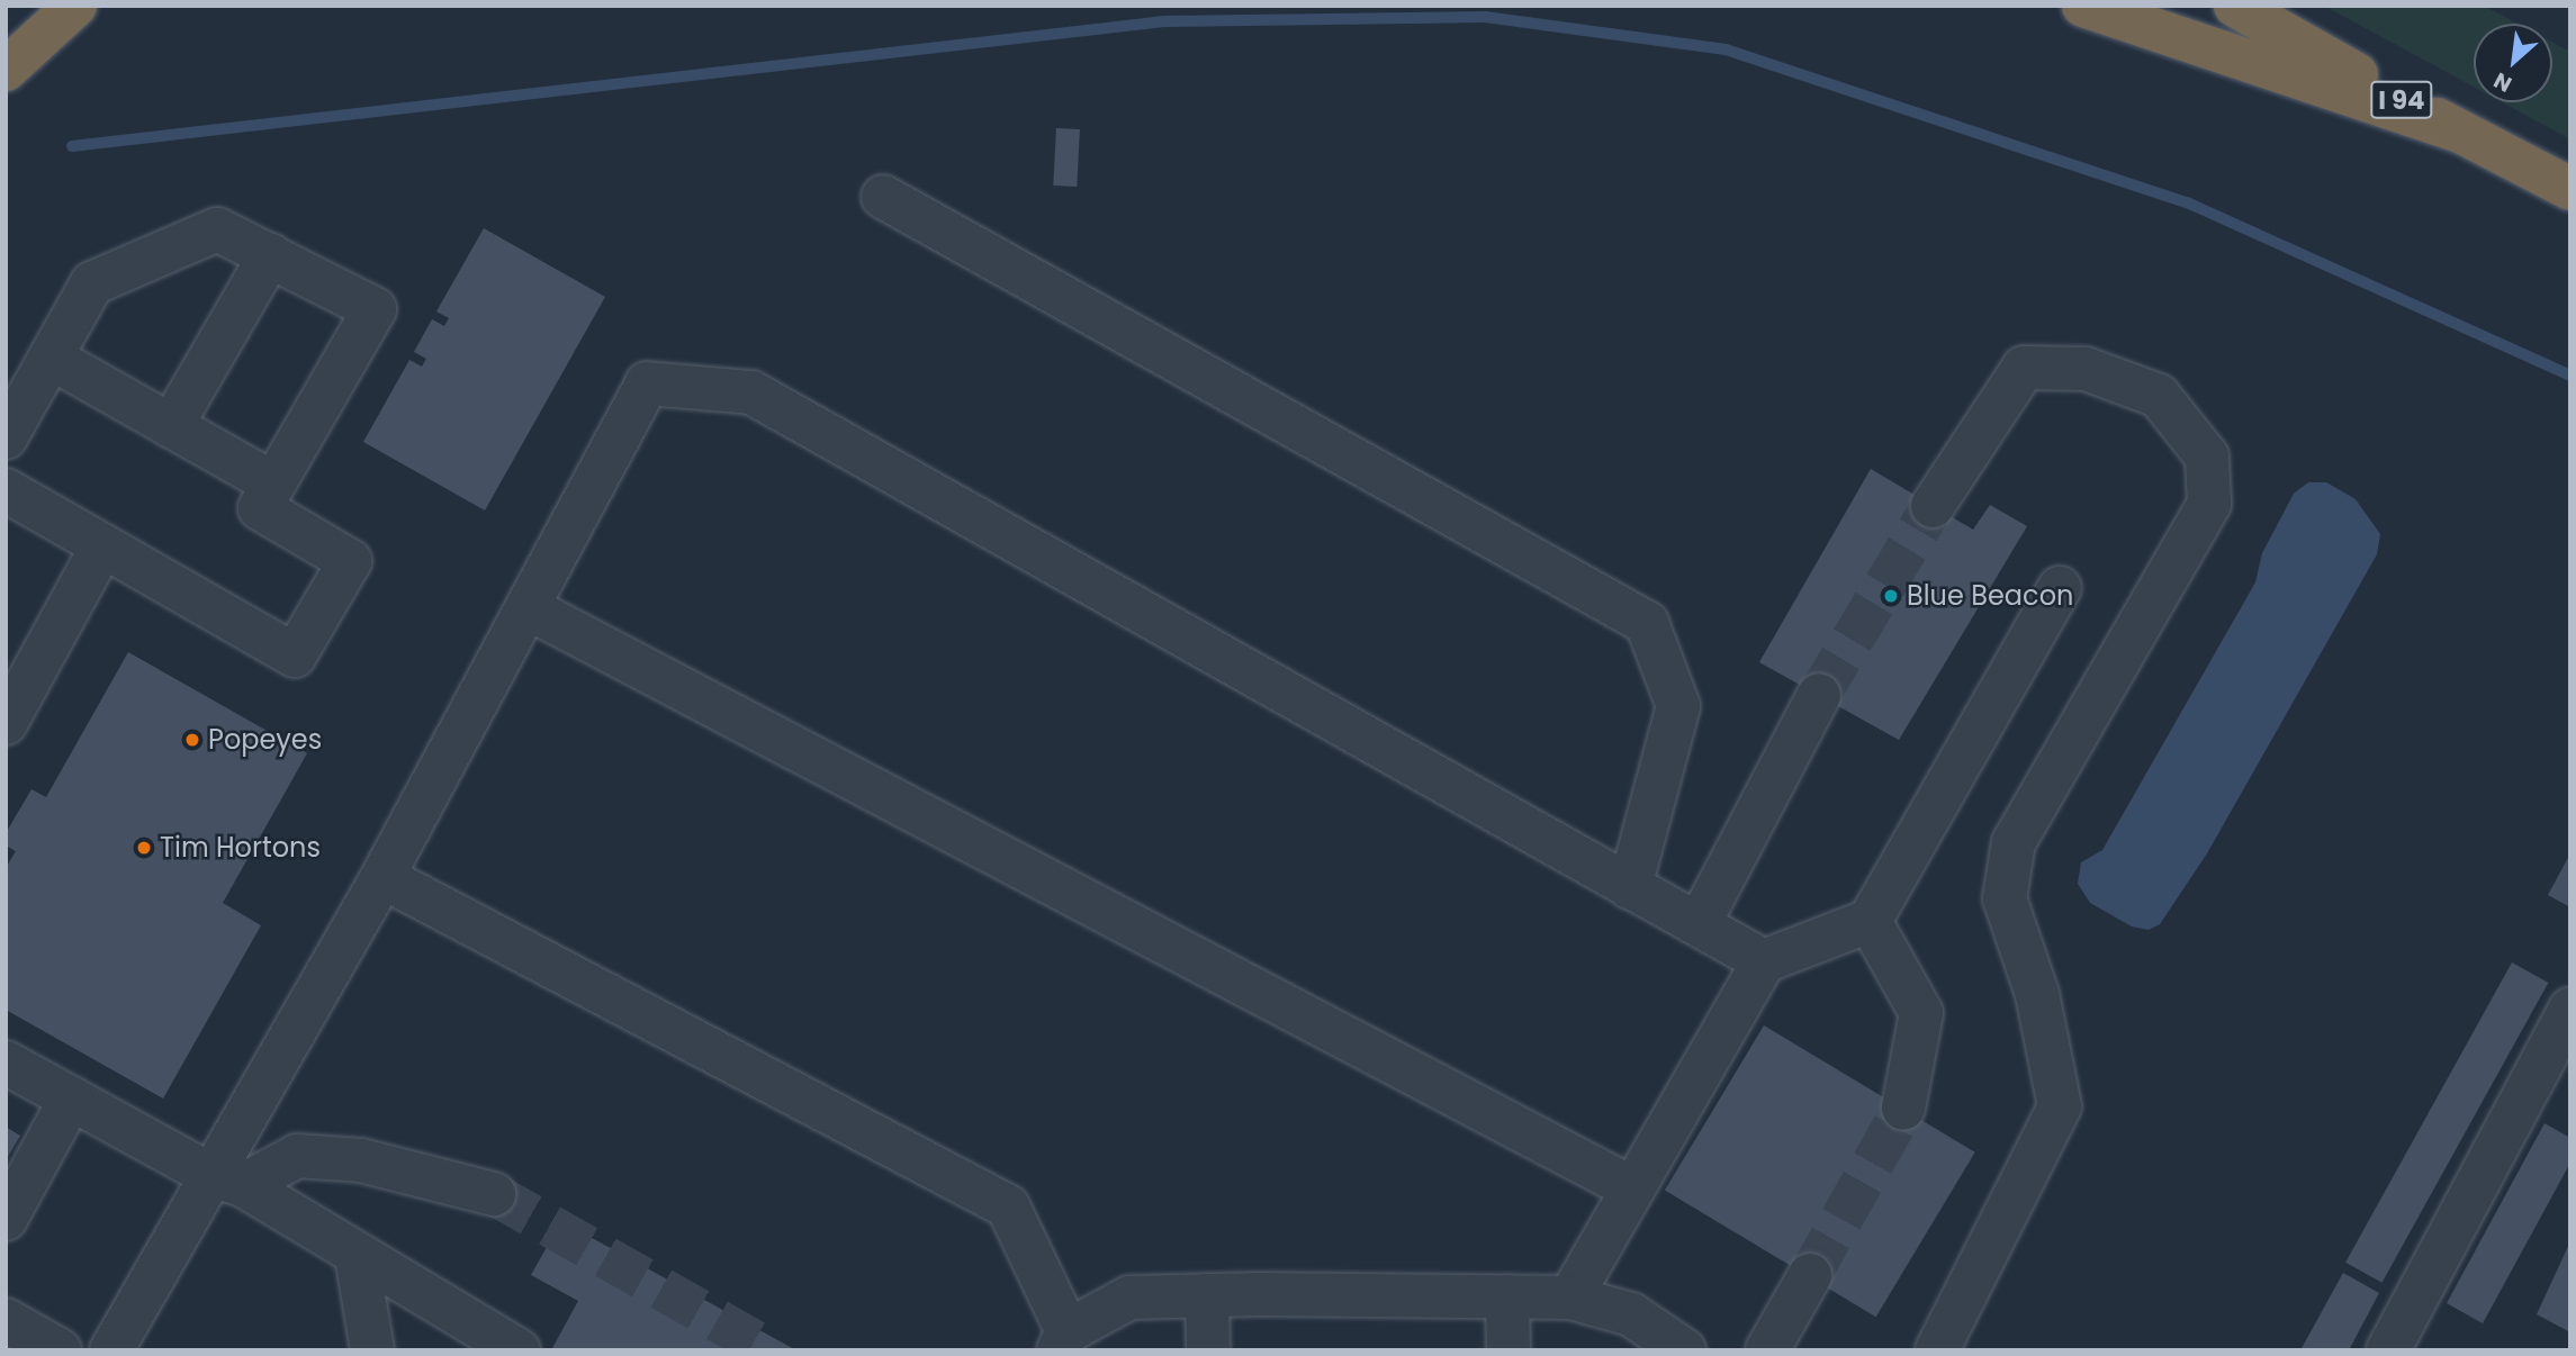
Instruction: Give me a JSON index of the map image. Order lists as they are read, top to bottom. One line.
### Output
{"streets":{"highway":["I 94"]},"places":["Blue Beacon","Popeyes","Tim Hortons"],"north":"bottom left"}
